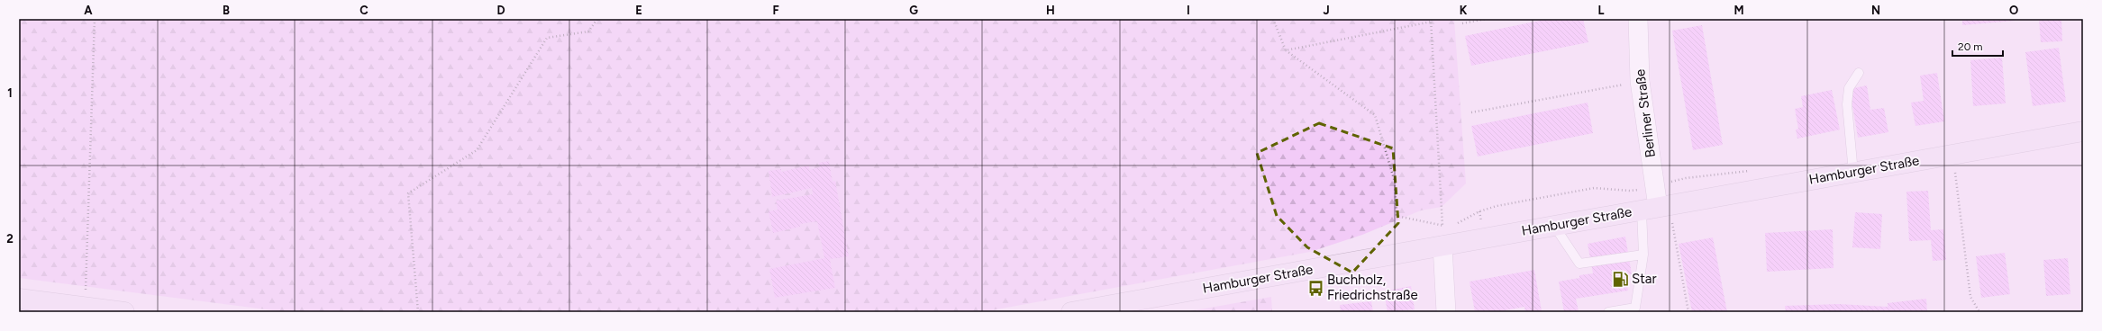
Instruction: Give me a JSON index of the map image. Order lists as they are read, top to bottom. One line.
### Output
{"streets":{"main road":["Hamburger Straße"],"street":["Berliner Straße"]},"crossings":[["Berliner Straße","Hamburger Straße"]],"places":{"fuel station":["Star"],"bus stop":["Buchholz, Friedrichstraße"]},"scale_bar":"20 m","grid":{"columns":["A","B","C","D","E","F","G","H","I","J","K","L","M","N","O"],"rows":["1","2"]}}
